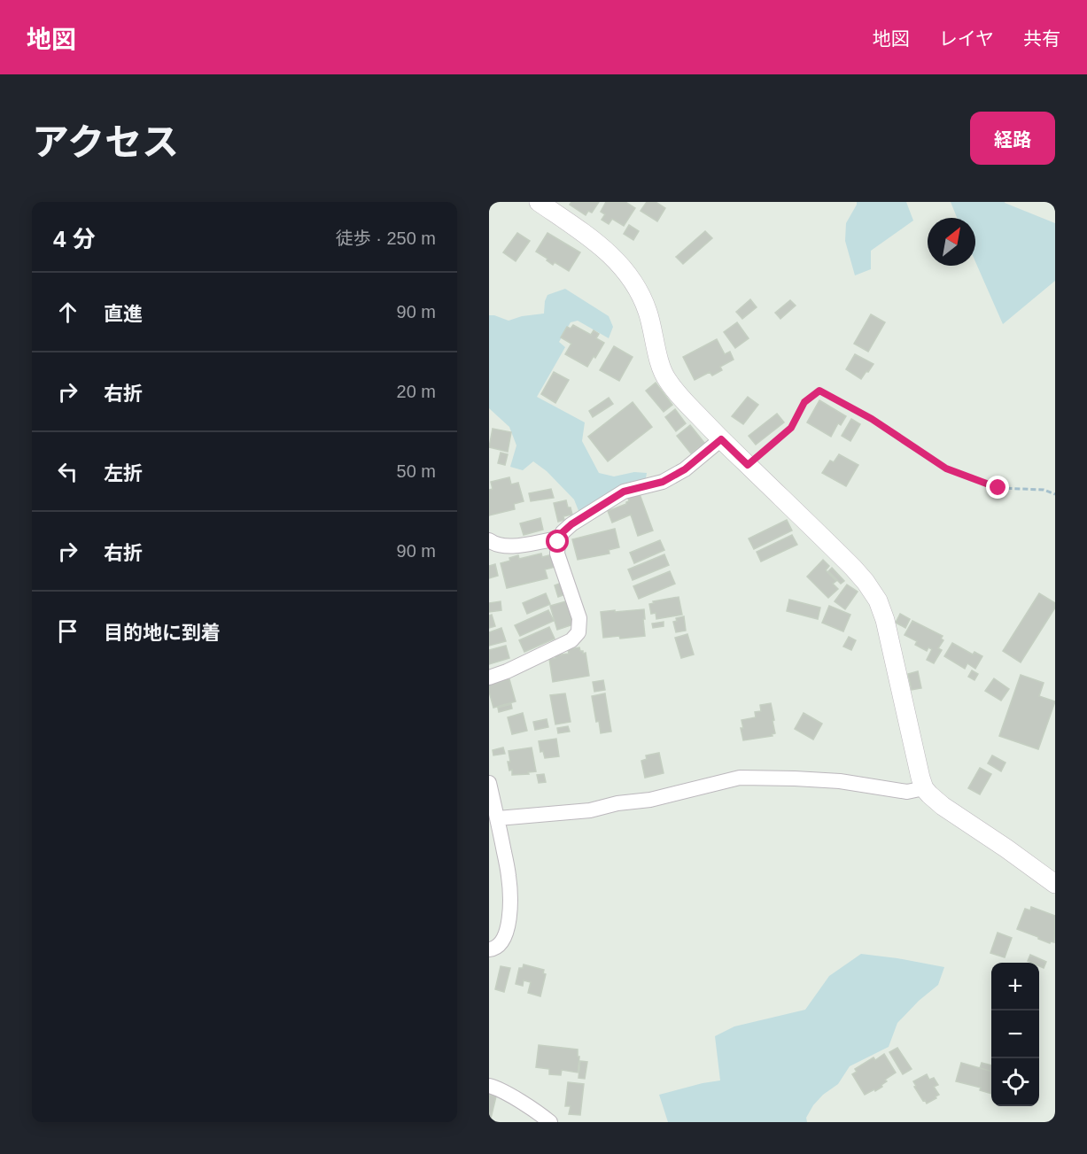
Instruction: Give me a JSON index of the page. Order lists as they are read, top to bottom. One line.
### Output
{"north":"top right","page":{"header":"地図","nav":["地図","レイヤ","共有"],"title":"アクセス","buttons":"経路","heading":["4 分","徒歩 · 250 m"],"list":[["直進","90 m"],["右折","20 m"],["左折","50 m"],["右折","90 m"],"目的地に到着"],"map_buttons":["+","−"]}}
